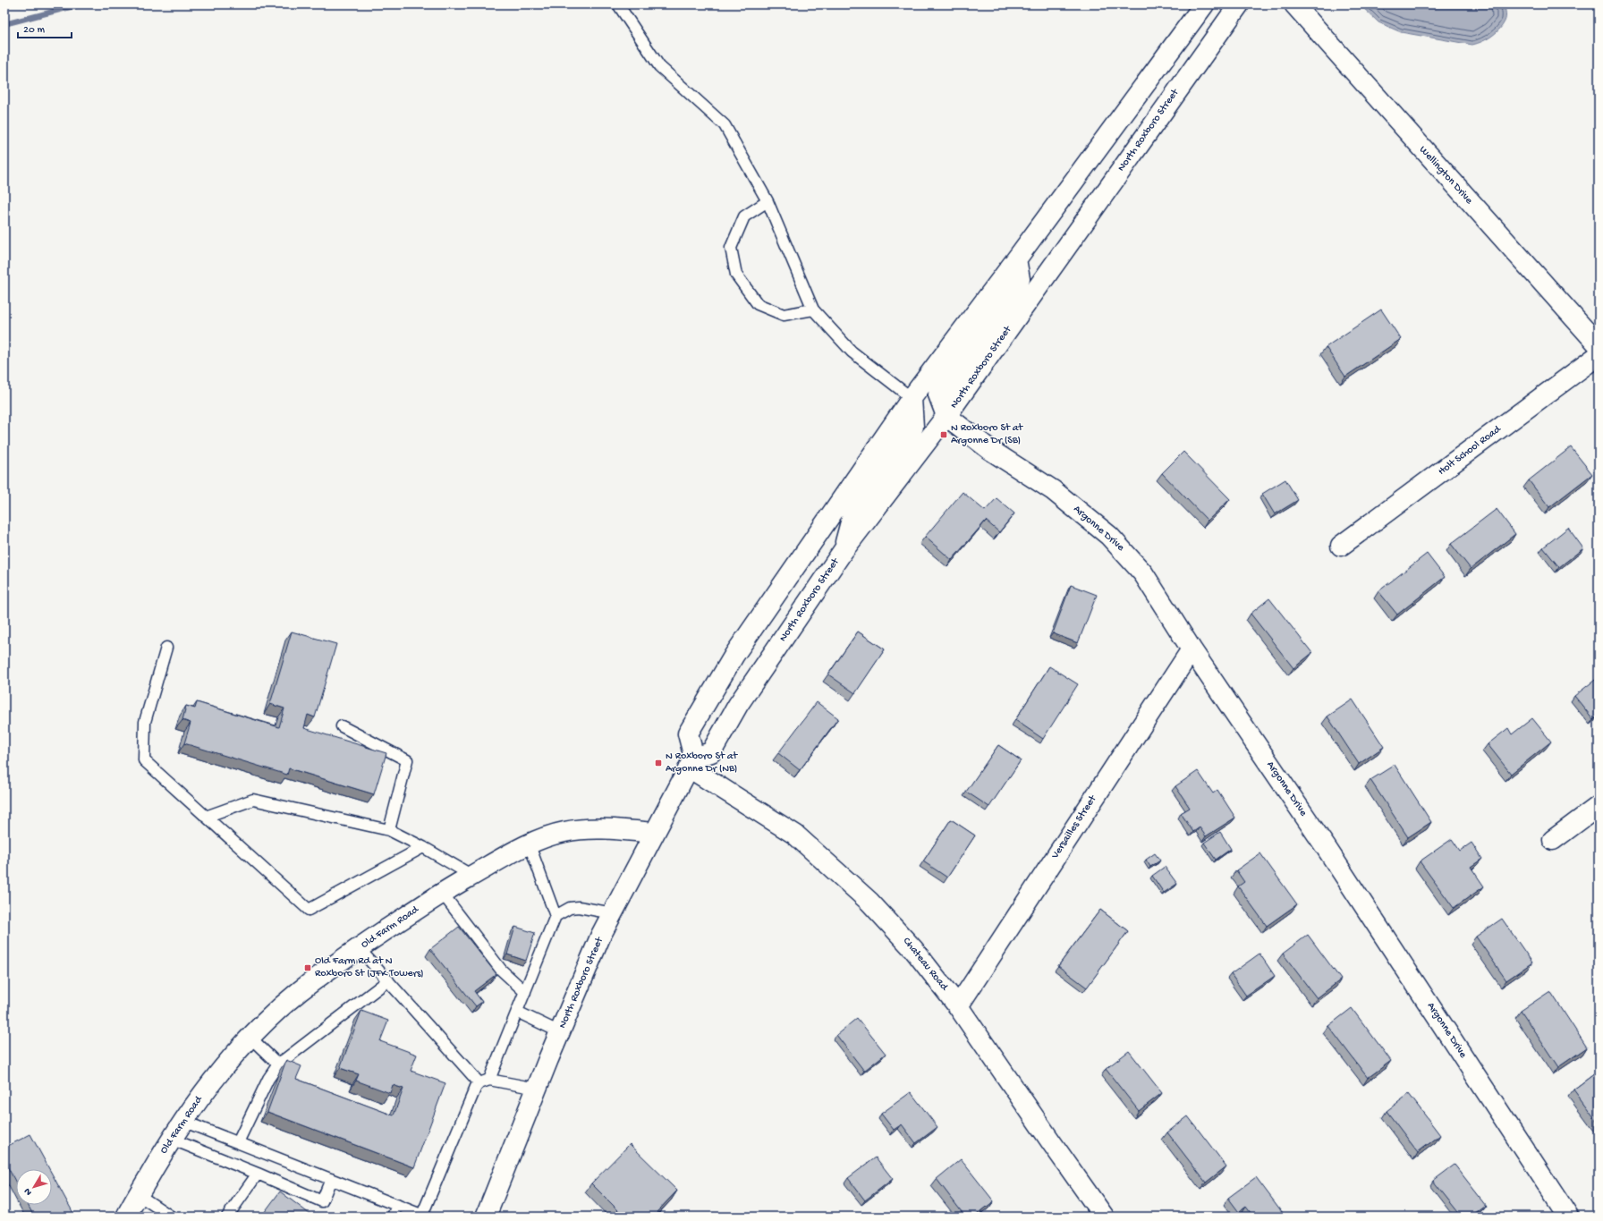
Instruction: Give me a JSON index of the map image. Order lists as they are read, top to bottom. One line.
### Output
{"streets":{"main road":["North Roxboro Street","Wellington Drive","Holt School Road","Argonne Drive","Versailles Street","Old Farm Road","Chateau Road"]},"crossings":[["North Roxboro Street","Argonne Drive"],["North Roxboro Street","Old Farm Road"],["North Roxboro Street","Chateau Road"],["Argonne Drive","Versailles Street"],["Versailles Street","Chateau Road"]],"places":{"transit":["N Roxboro St at Argonne Dr (SB)","N Roxboro St at Argonne Dr (NB)","Old Farm Rd at N Roxboro St (JFK Towers)"]},"scale_bar":"20 m","north":"bottom left"}
